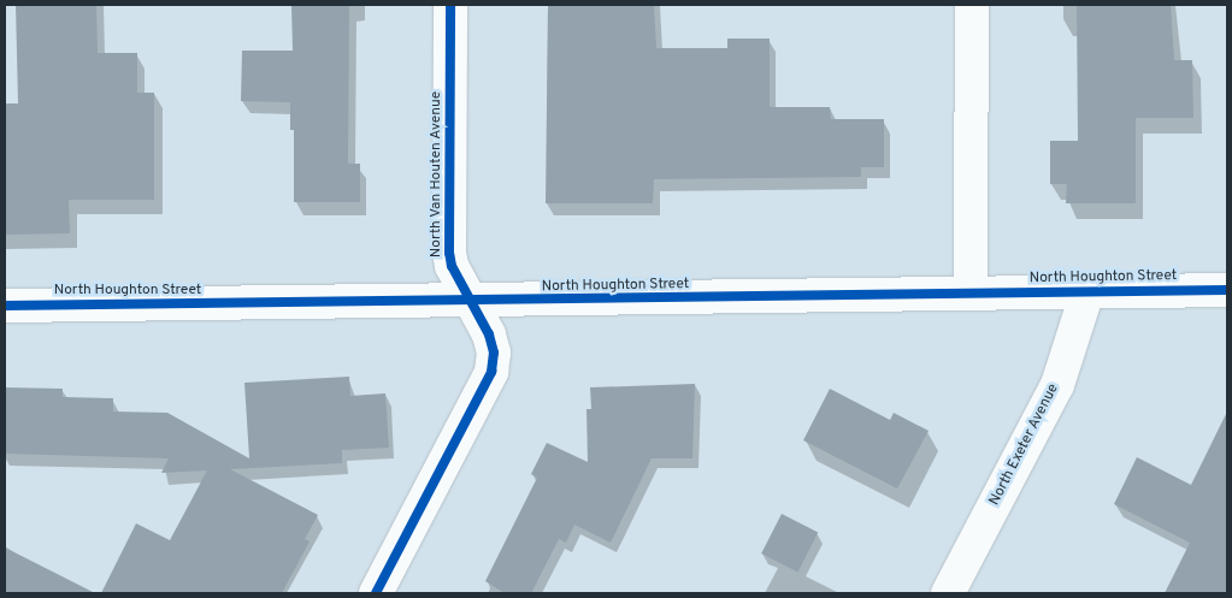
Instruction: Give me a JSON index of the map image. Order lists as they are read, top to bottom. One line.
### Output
{"streets":{"street":["North Van Houten Avenue","North Houghton Street","North Exeter Avenue"]},"crossings":[["North Van Houten Avenue","North Houghton Street"],["North Houghton Street","North Exeter Avenue"]]}
